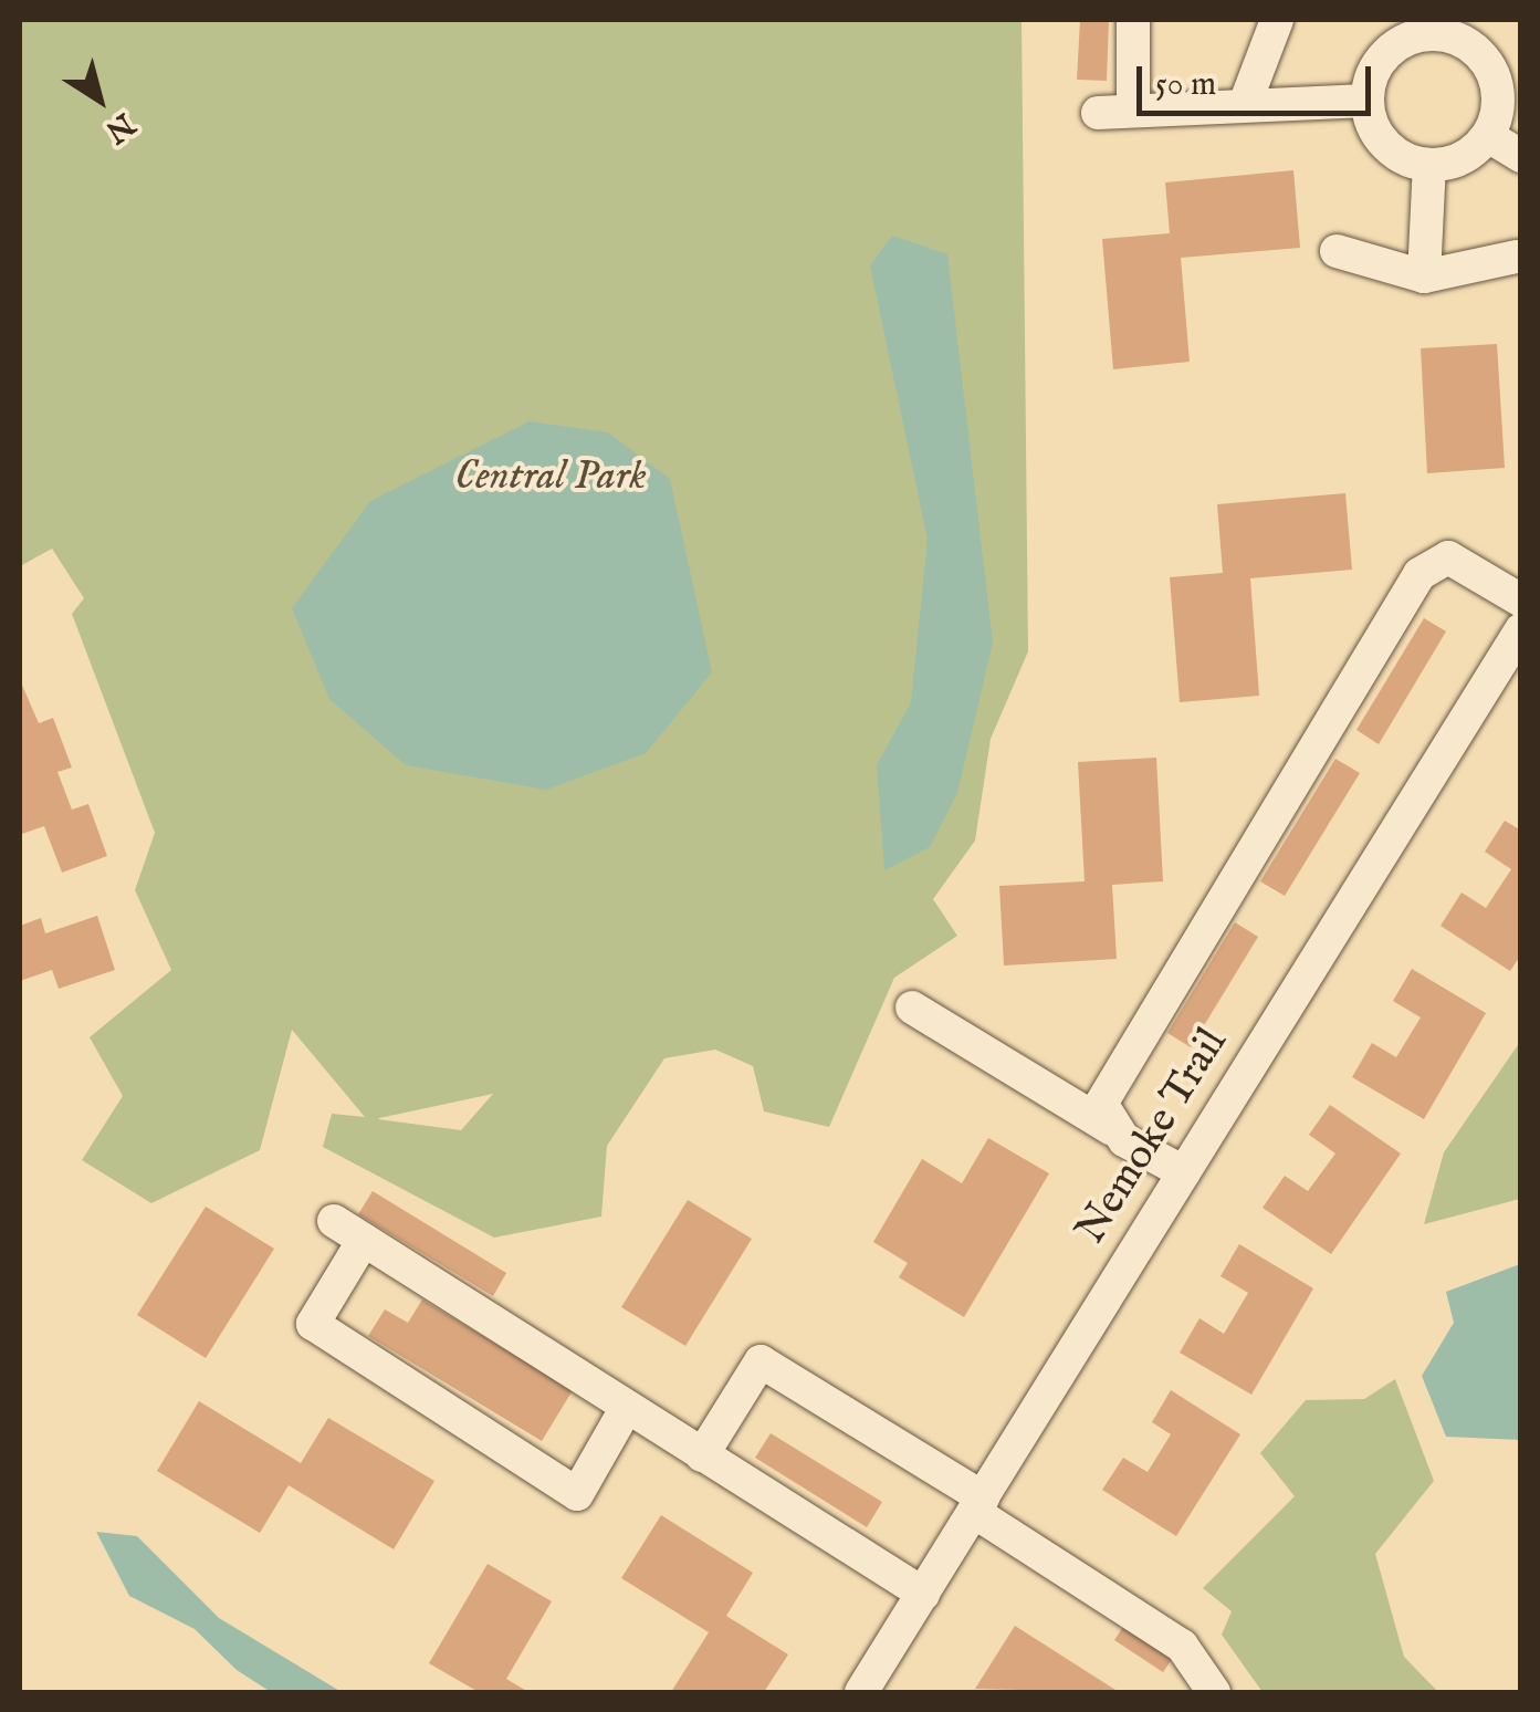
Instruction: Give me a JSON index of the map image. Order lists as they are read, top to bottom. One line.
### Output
{"streets":{"street":["Nemoke Trail"]},"parks":["Central Park"],"scale_bar":"50 m","north":"bottom right"}
